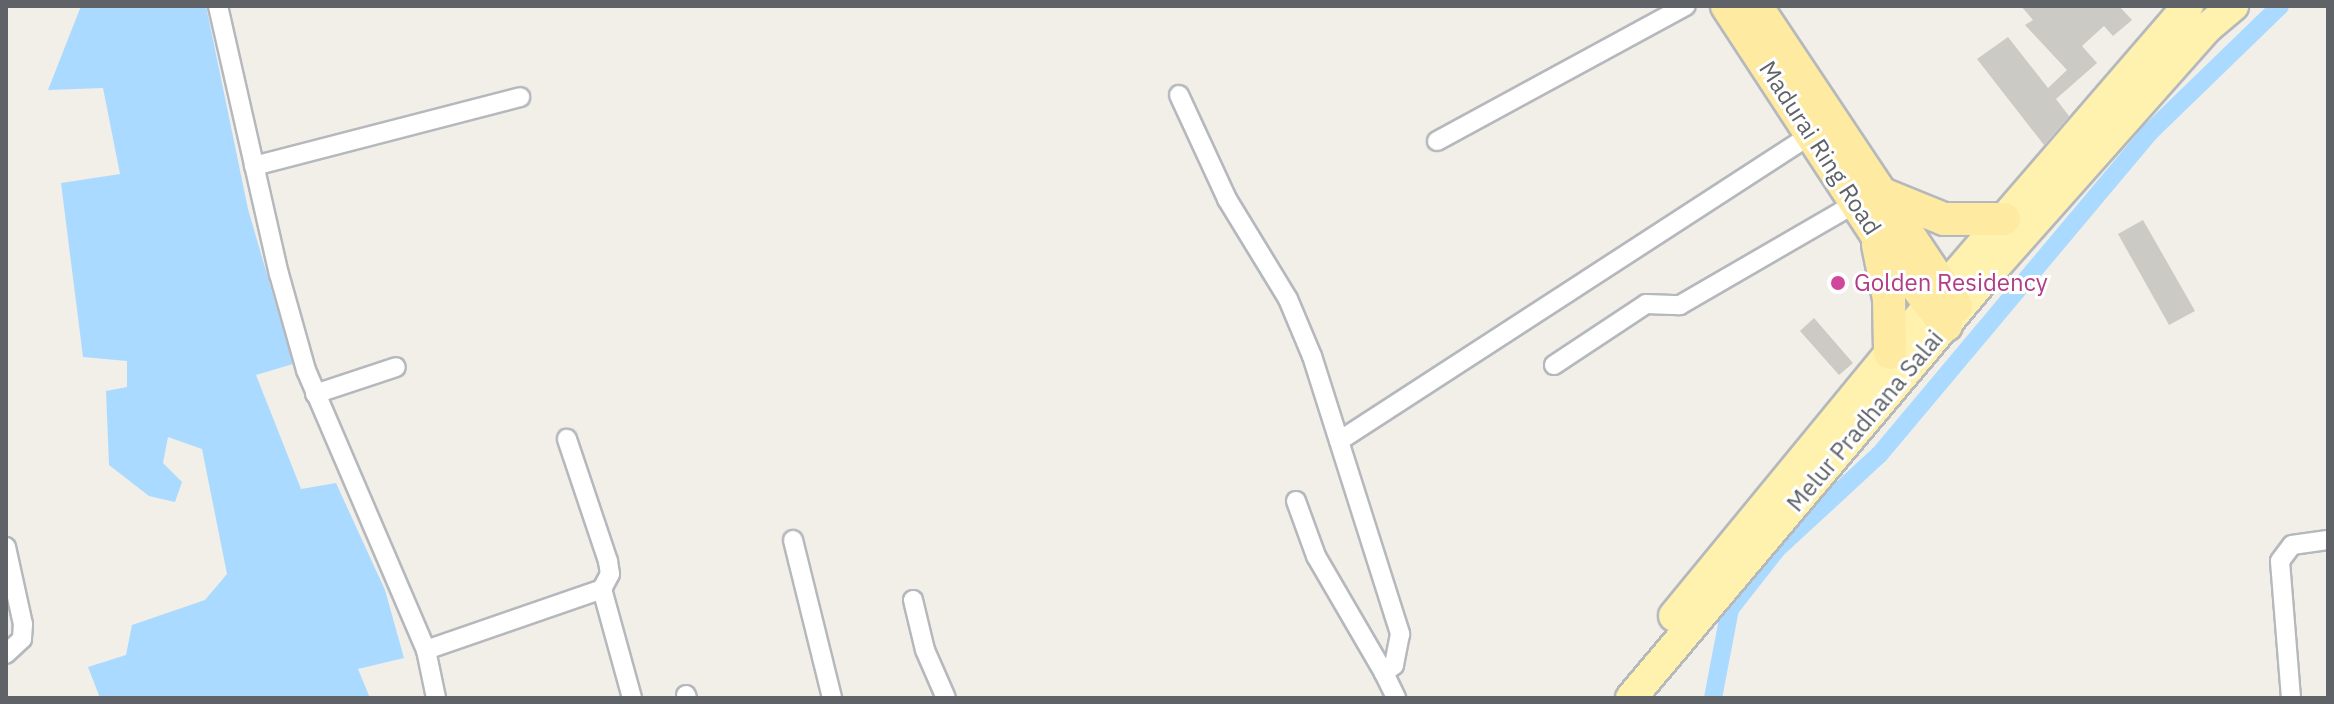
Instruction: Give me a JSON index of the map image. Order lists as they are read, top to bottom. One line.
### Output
{"streets":{"highway":["Madurai Ring Road"],"main road":["Melur Pradhana Salai"]},"crossings":[["Madurai Ring Road","Melur Pradhana Salai"]],"places":["Golden Residency"]}
